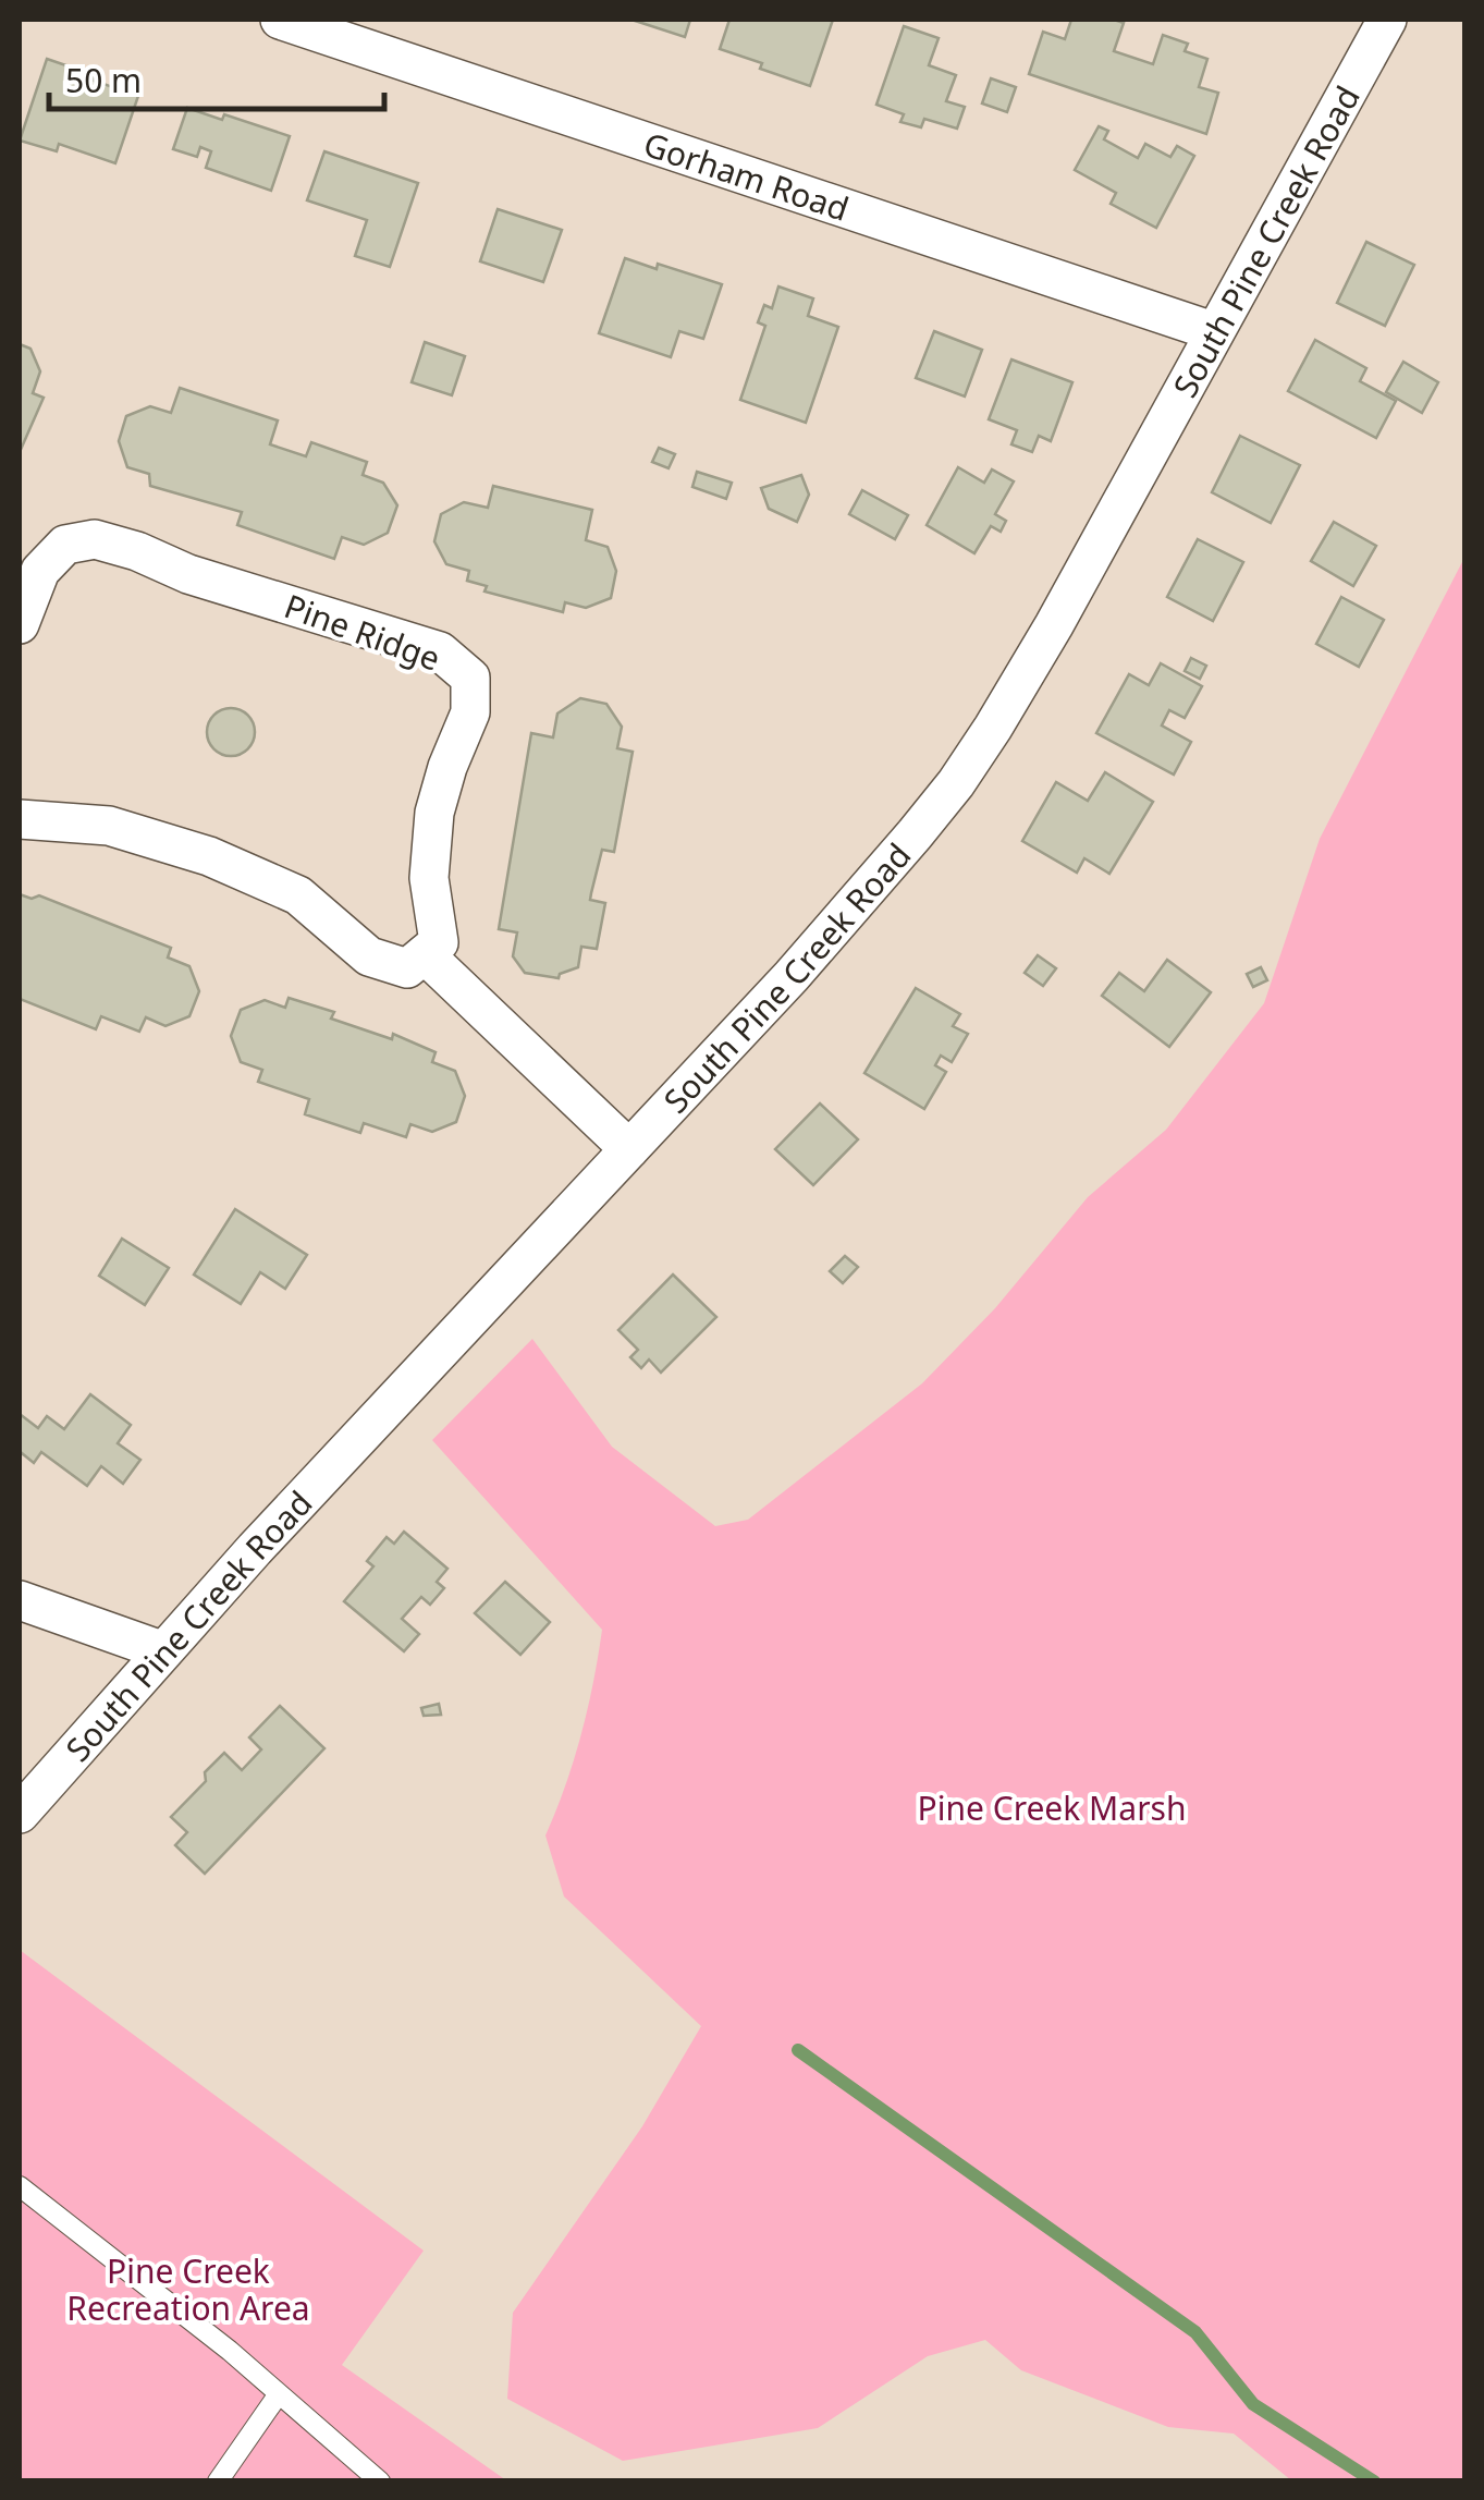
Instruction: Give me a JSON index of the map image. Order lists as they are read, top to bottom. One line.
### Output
{"streets":{"street":["Gorham Road","South Pine Creek Road","Pine Ridge"]},"crossings":[["Gorham Road","South Pine Creek Road"]],"parks":["Pine Creek Marsh","Pine Creek Recreation Area"],"scale_bar":"50 m"}
